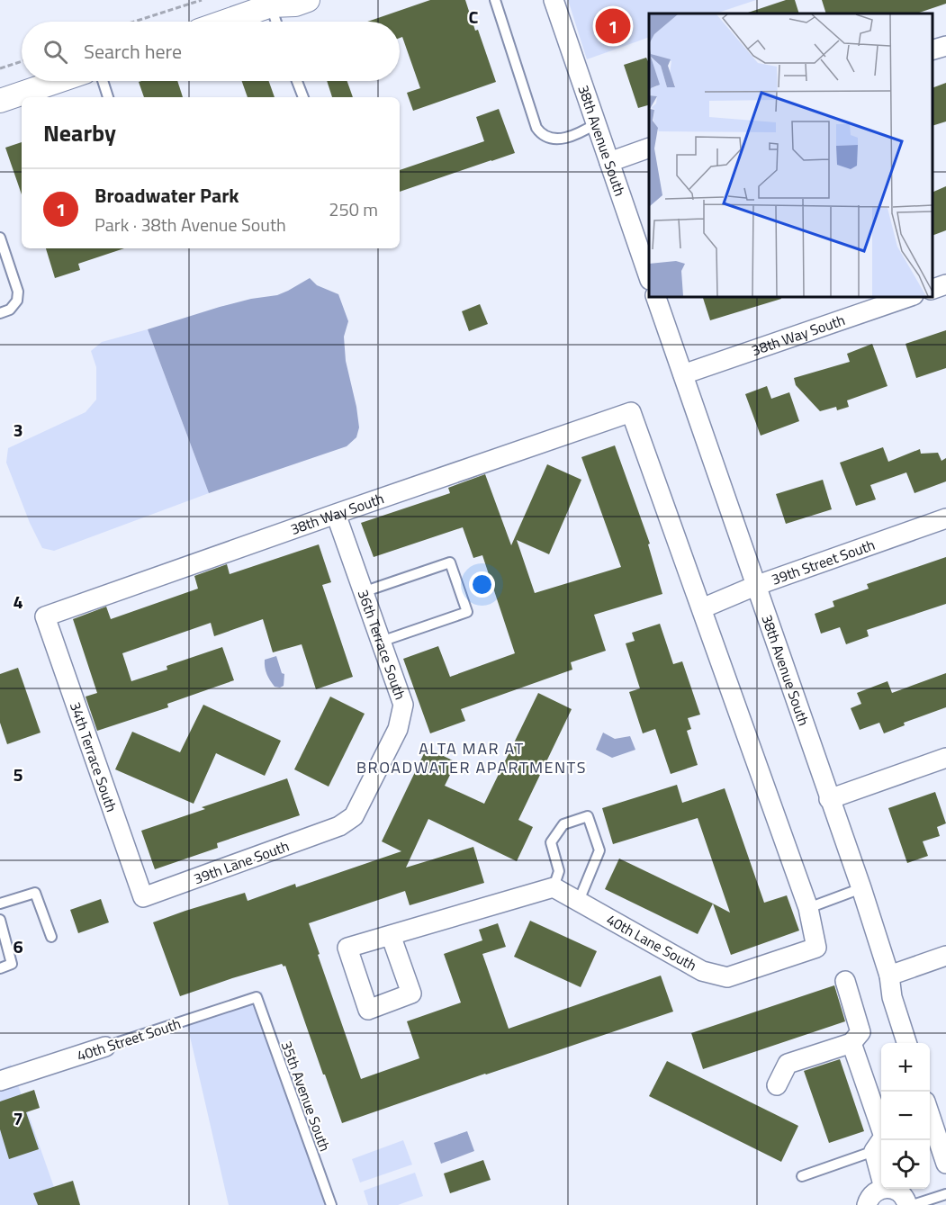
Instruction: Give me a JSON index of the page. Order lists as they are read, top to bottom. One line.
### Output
{"streets":{"street":["38th Avenue South","38th Way South","39th Street South","36th Terrace South","34th Terrace South","39th Lane South","40th Lane South","40th Street South"],"lane":["35th Avenue South"]},"crossings":[["38th Avenue South","38th Way South"],["38th Avenue South","39th Street South"],["38th Way South","39th Street South"],["38th Way South","36th Terrace South"],["38th Way South","34th Terrace South"],["36th Terrace South","39th Lane South"],["34th Terrace South","39th Lane South"],["40th Street South","35th Avenue South"]],"districts":["ALTA MAR AT BROADWATER APARTMENTS"],"page":{"pins":"1","search":"Search here","heading":"Nearby","list":[{"mark":"1","name":"Broadwater Park","note":"Park · 38th Avenue South","value":"250 m"}],"map_buttons":["+","−"]},"grid":{"columns":["C"],"rows":["3","4","5","6","7"]}}
